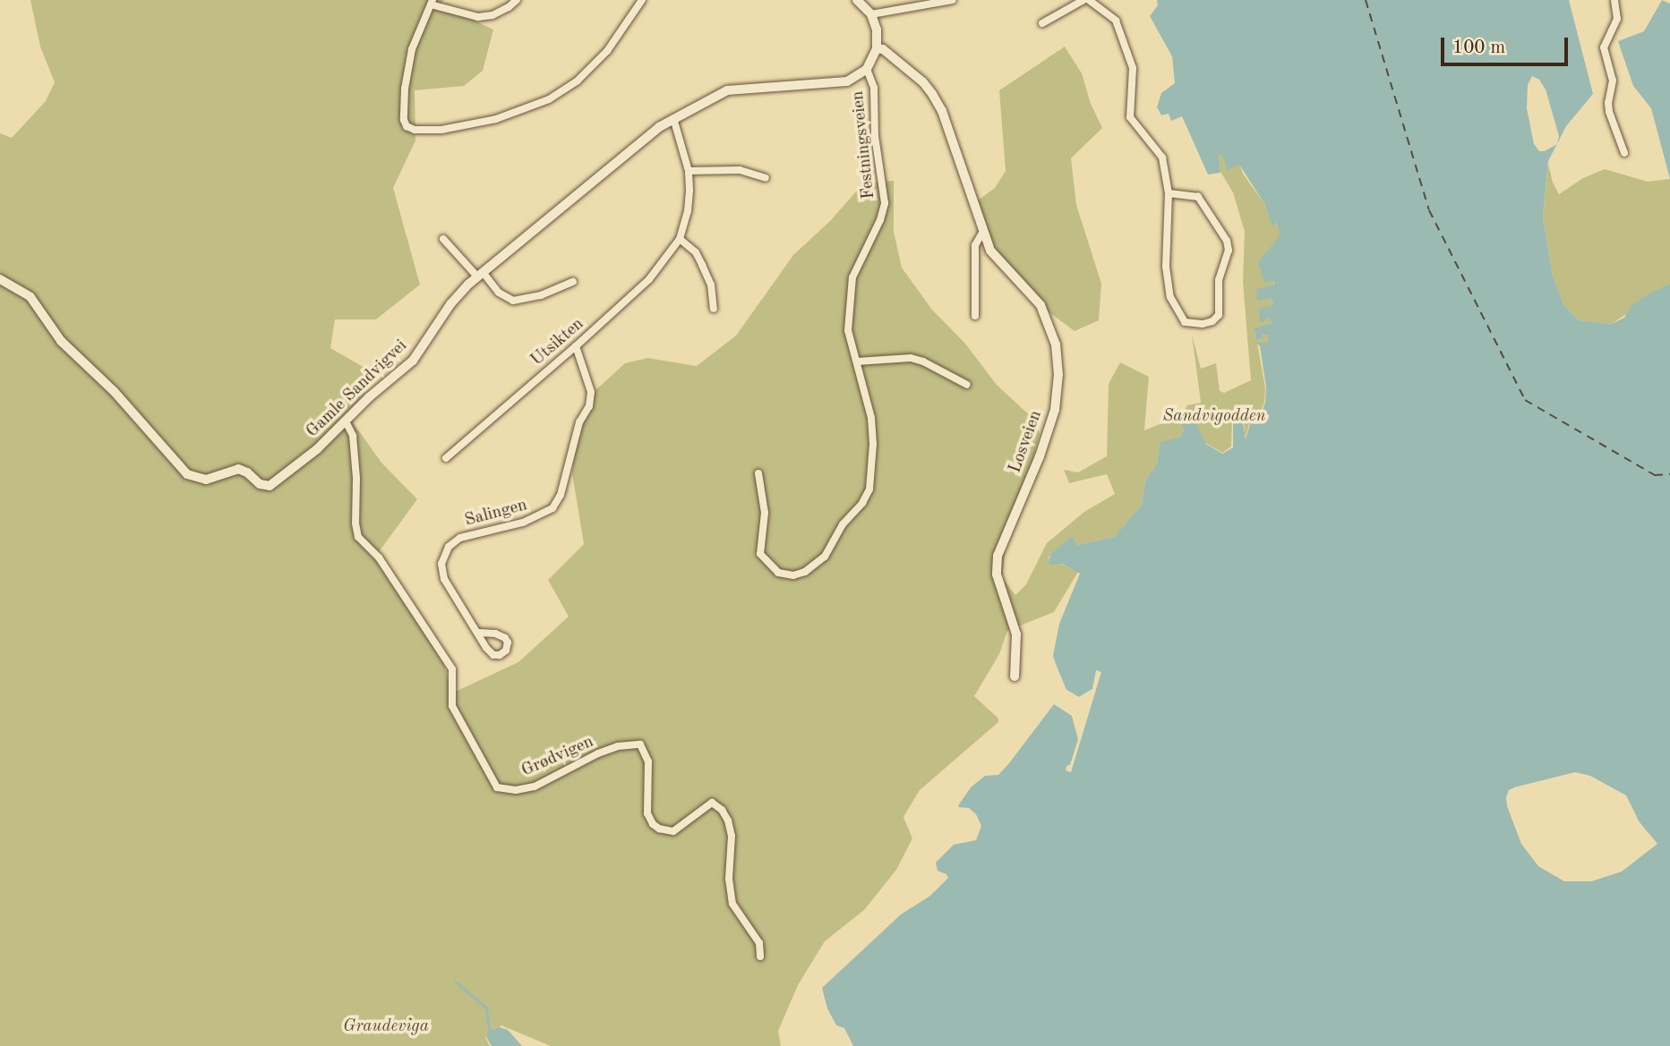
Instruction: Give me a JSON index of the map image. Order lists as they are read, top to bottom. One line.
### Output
{"streets":{"street":["Festningsveien","Utsikten","Gamle Sandvigvei","Losveien","Salingen","Grødvigen"]},"crossings":[["Festningsveien","Gamle Sandvigvei"],["Utsikten","Gamle Sandvigvei"],["Utsikten","Salingen"],["Gamle Sandvigvei","Grødvigen"]],"parks":["Sandvigodden","Graudeviga"],"scale_bar":"100 m"}
